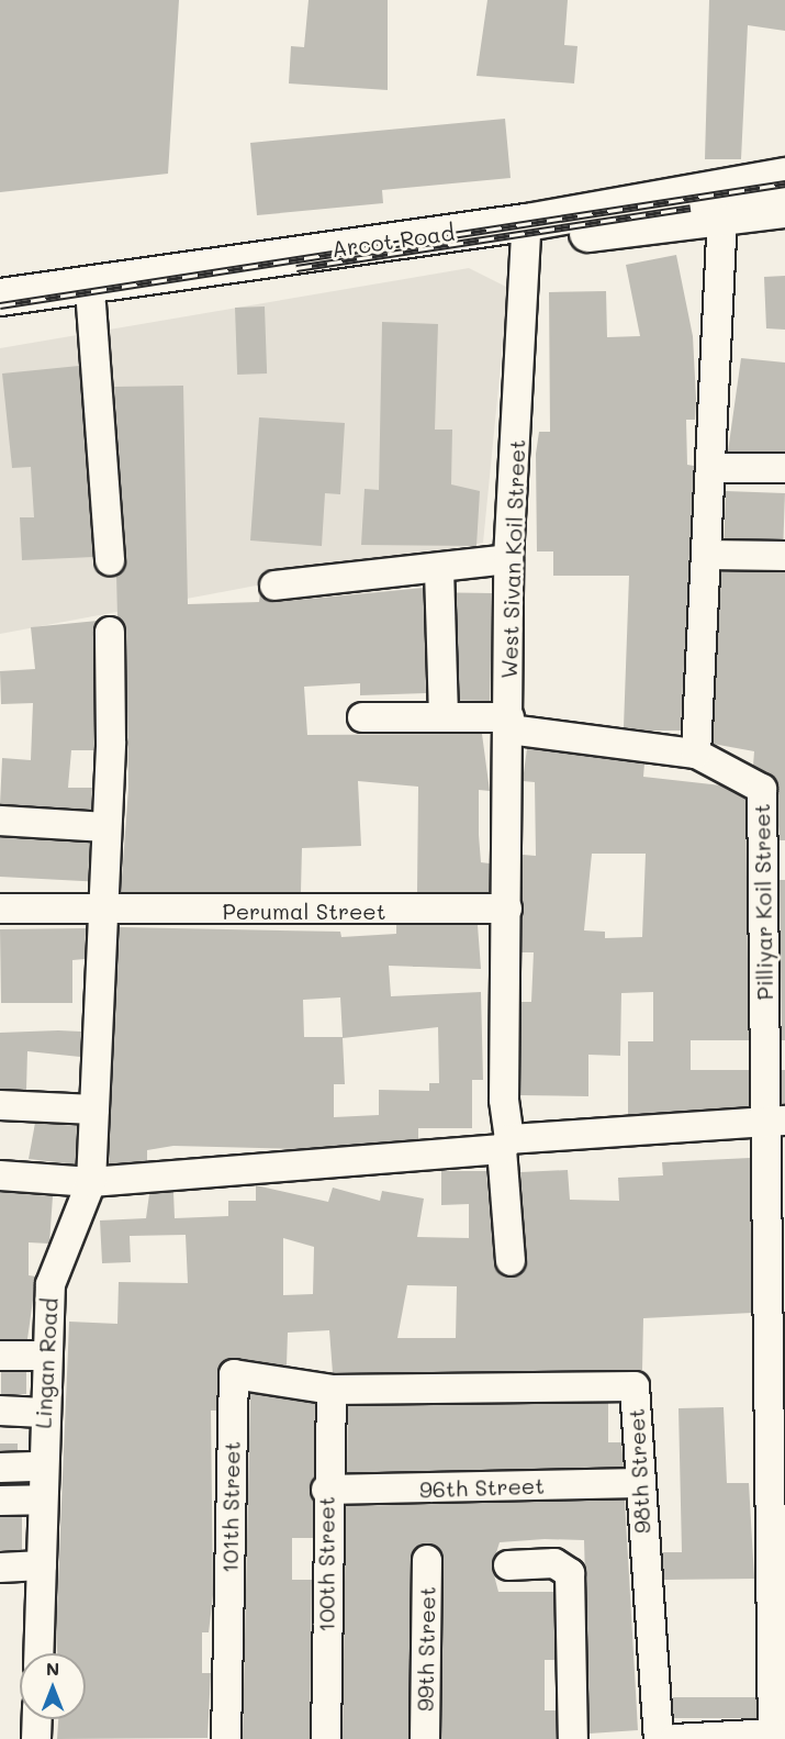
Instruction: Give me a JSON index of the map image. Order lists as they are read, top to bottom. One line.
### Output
{"streets":{"main road":["Arcot Road"],"street":["West Sivan Koil Street","Pilliyar Koil Street","Perumal Street","Lingan Road","98th Street","96th Street","101th Street","100th Street","99th Street"]},"crossings":[["Arcot Road","West Sivan Koil Street"],["West Sivan Koil Street","Pilliyar Koil Street"],["West Sivan Koil Street","Perumal Street"],["Perumal Street","Lingan Road"],["98th Street","96th Street"],["98th Street","101th Street"],["98th Street","100th Street"],["96th Street","100th Street"],["101th Street","100th Street"]],"north":"top"}
